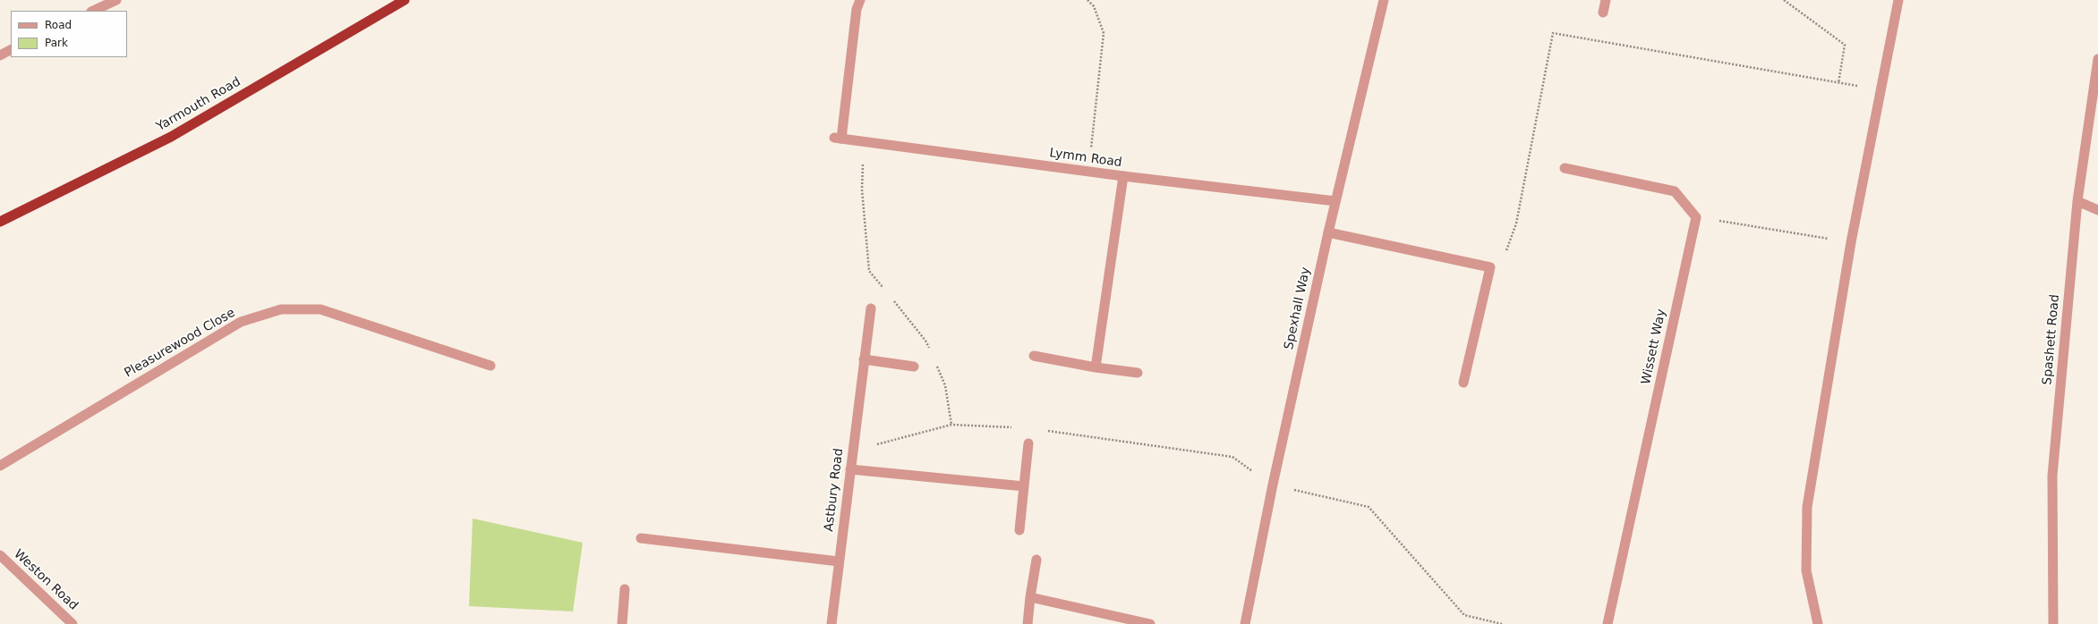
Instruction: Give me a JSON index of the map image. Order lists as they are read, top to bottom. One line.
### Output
{"streets":{"highway":["Yarmouth Road"],"street":["Lymm Road","Spexhall Way","Spashett Road","Pleasurewood Close","Wissett Way","Astbury Road","Weston Road"]},"crossings":[["Lymm Road","Spexhall Way"]],"legend":["Road","Park"]}
